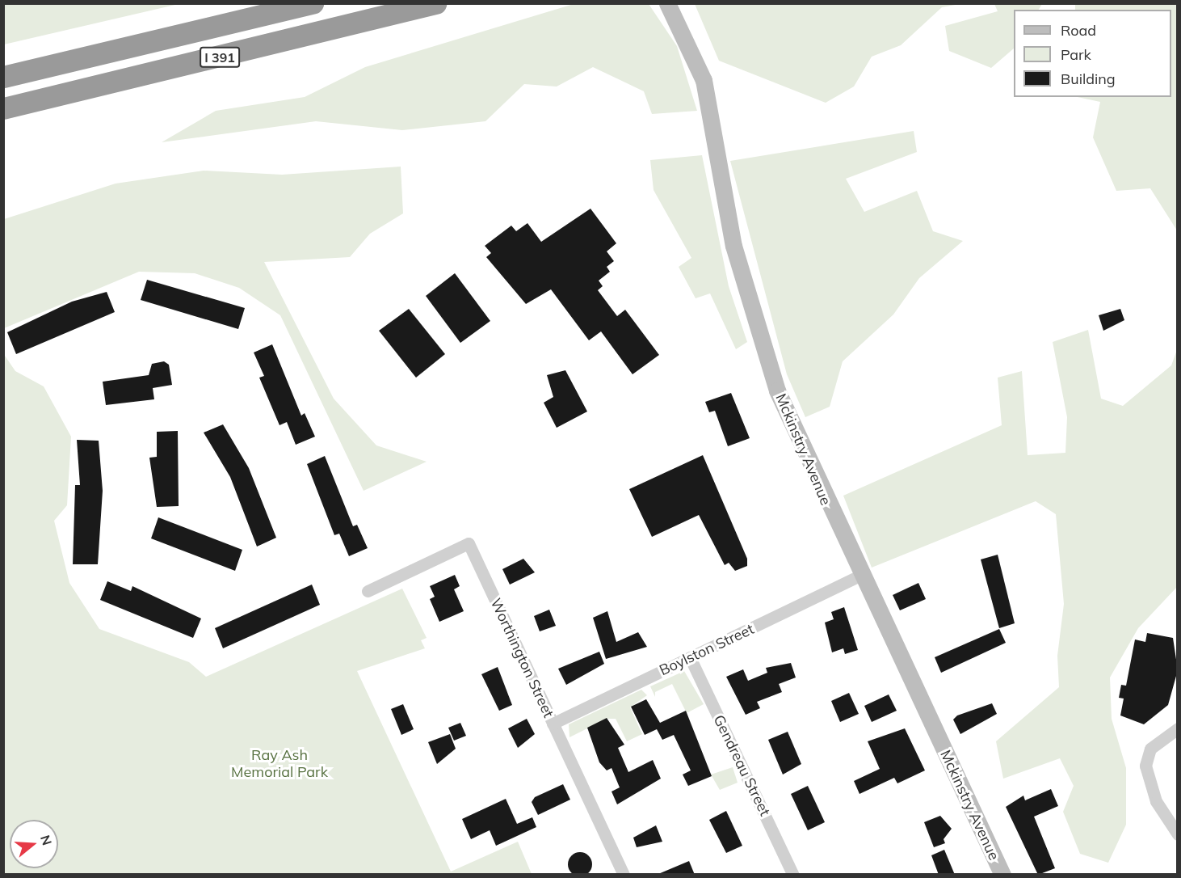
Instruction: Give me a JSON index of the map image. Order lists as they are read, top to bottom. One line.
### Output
{"streets":{"highway":["I 391"],"street":["Mckinstry Avenue","Boylston Street","Worthington Street","Gendreau Street"]},"crossings":[["Mckinstry Avenue","Boylston Street"],["Boylston Street","Worthington Street"],["Boylston Street","Gendreau Street"]],"parks":["Ray Ash Memorial Park"],"legend":["Road","Park","Building"],"north":"right"}
